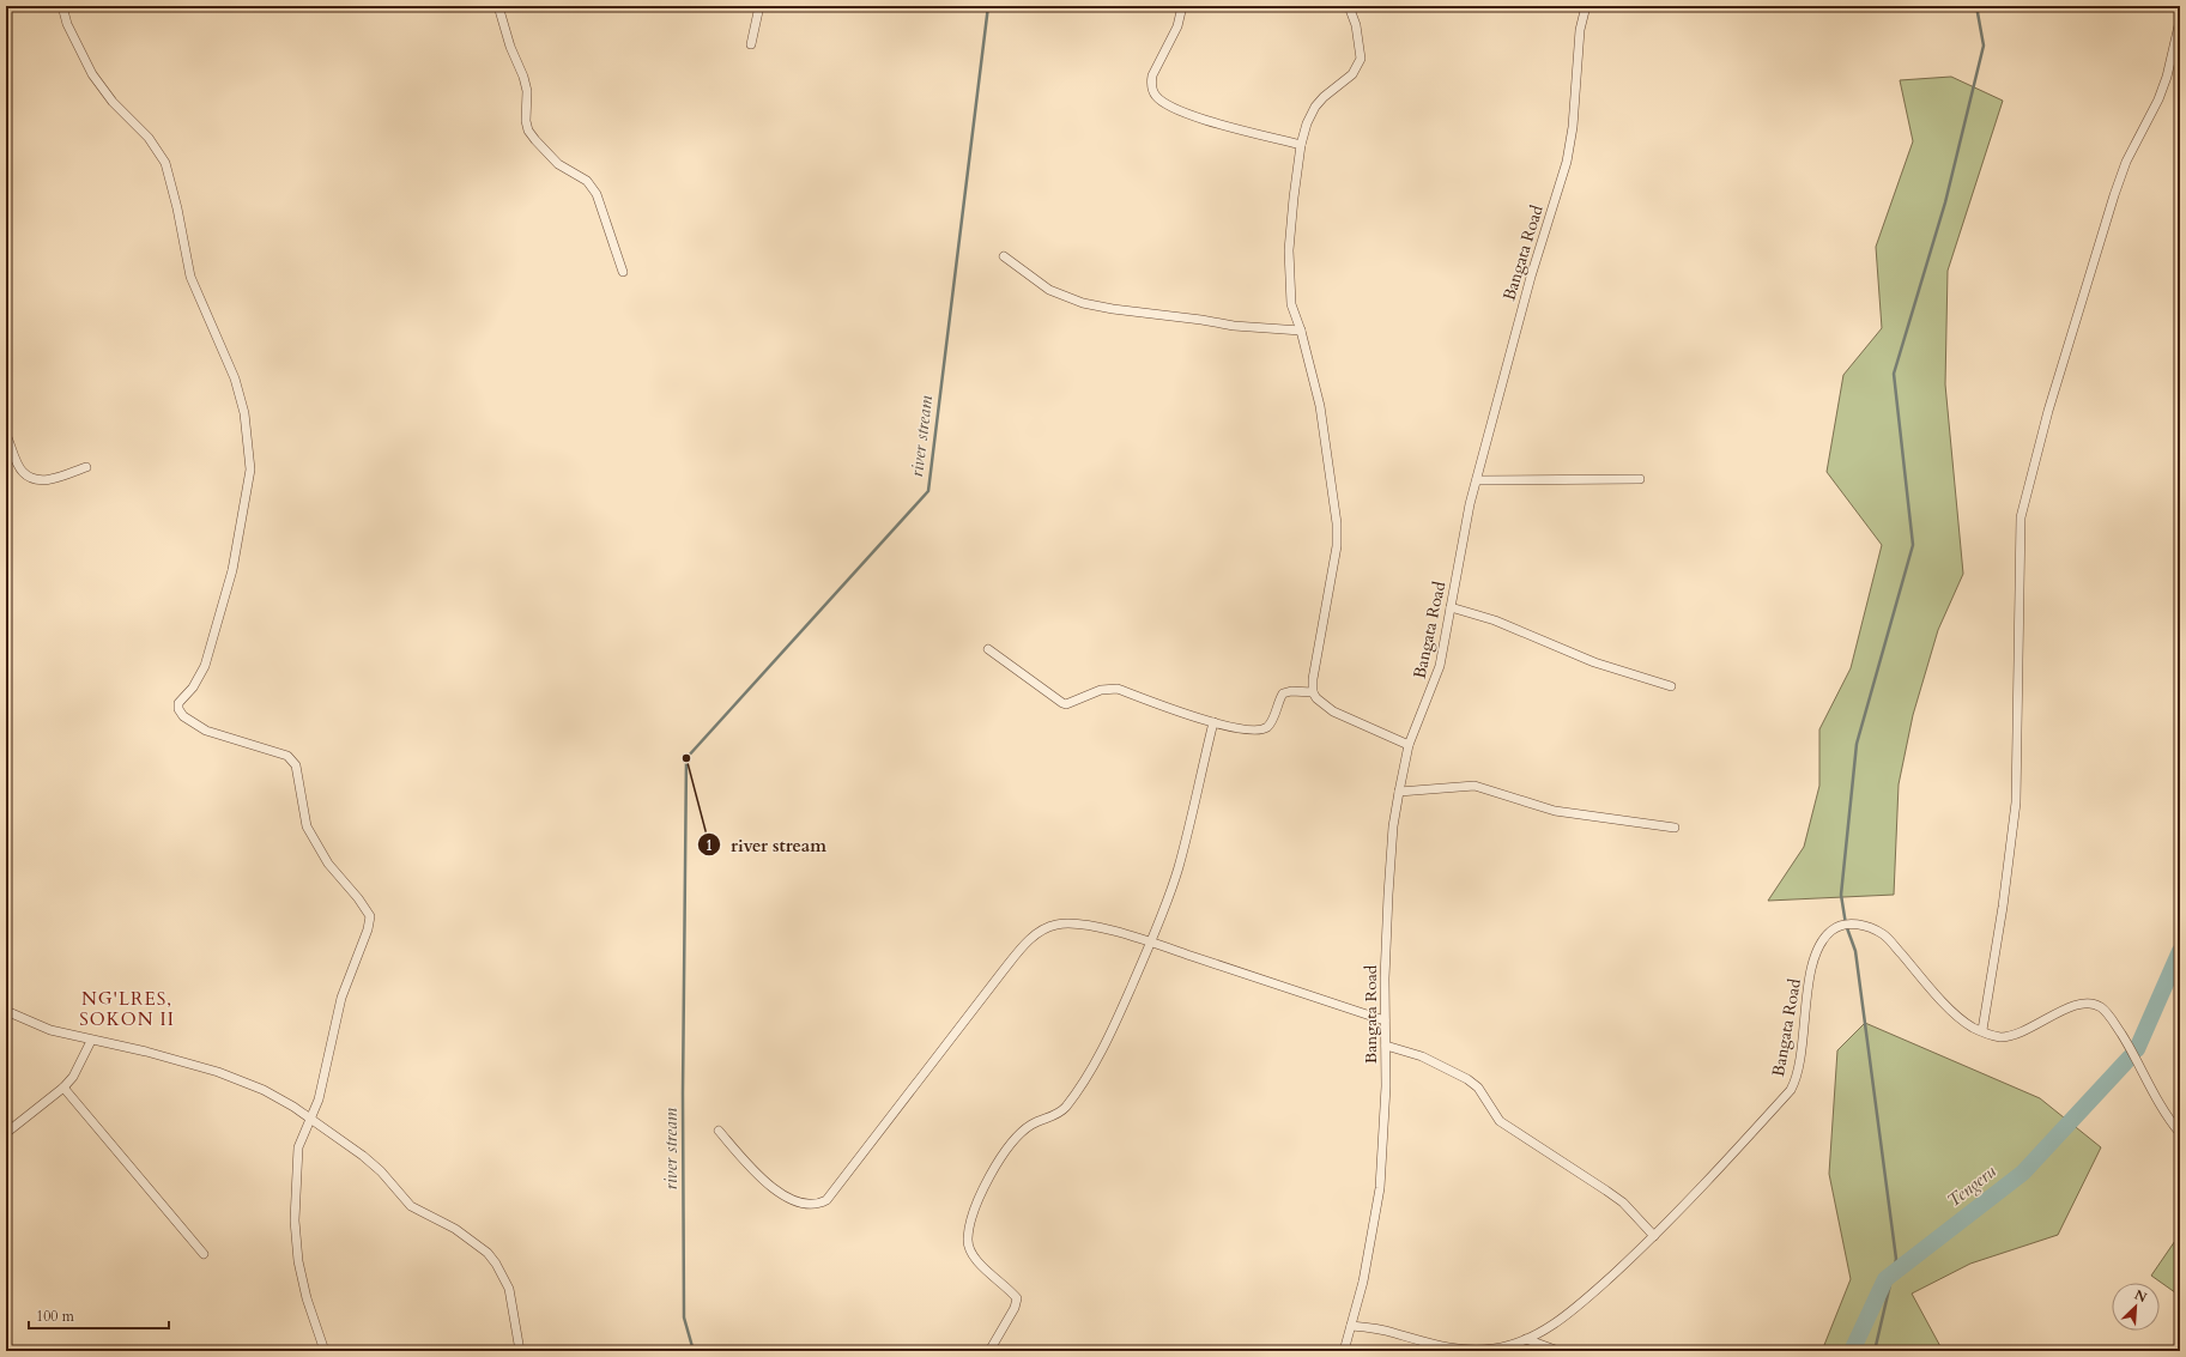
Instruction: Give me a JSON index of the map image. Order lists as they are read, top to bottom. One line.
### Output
{"streets":{"street":["Bangata Road"]},"districts":["NG'LRES, SOKON II"],"water":["river stream","Tengeru"],"places":["river stream"],"scale_bar":"100 m","north":"top right"}
